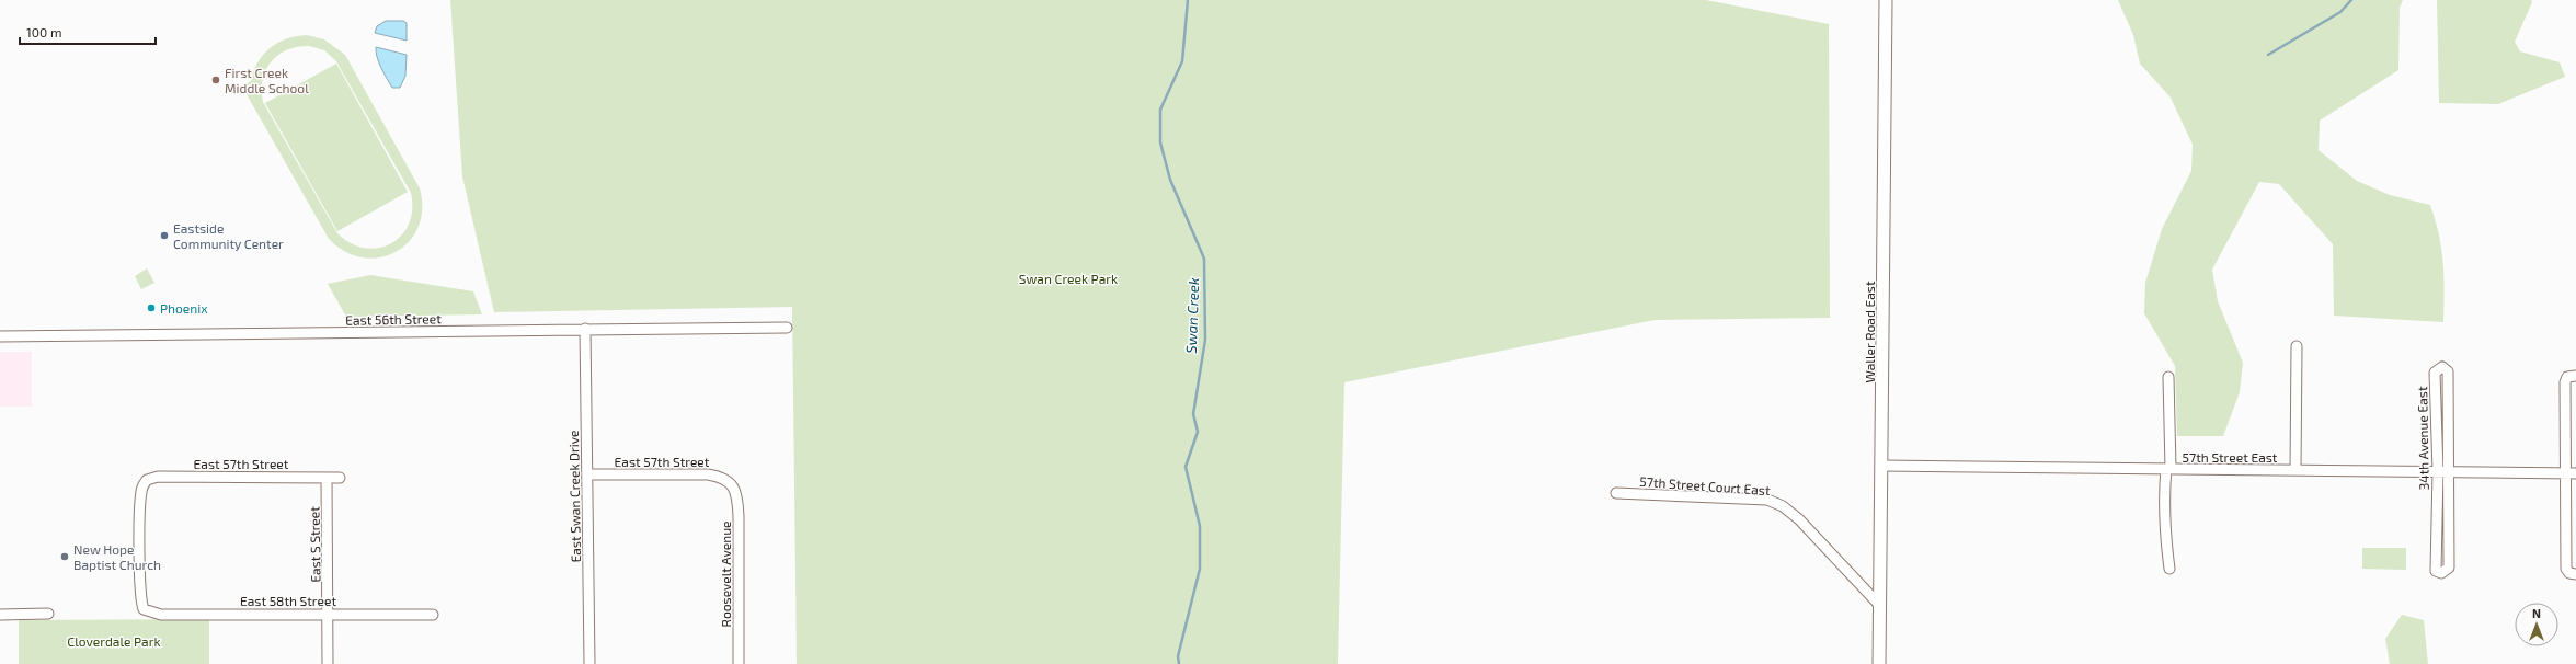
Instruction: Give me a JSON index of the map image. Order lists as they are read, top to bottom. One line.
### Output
{"streets":{"street":["East 56th Street","Waller Road East","34th Avenue East","57th Street East","East 57th Street","57th Street Court East","East Swan Creek Drive","East S Street","Roosevelt Avenue","East 58th Street"]},"crossings":[["East 56th Street","East Swan Creek Drive"],["Waller Road East","57th Street East"],["Waller Road East","57th Street Court East"],["34th Avenue East","57th Street East"],["East 57th Street","East Swan Creek Drive"],["East 57th Street","East S Street"],["East 57th Street","Roosevelt Avenue"],["East 57th Street","East 58th Street"],["East S Street","East 58th Street"]],"water":["Swan Creek"],"parks":["Swan Creek Park","Cloverdale Park"],"places":["First Creek Middle School","Eastside Community Center","Phoenix","New Hope Baptist Church"],"scale_bar":"100 m","north":"top"}
